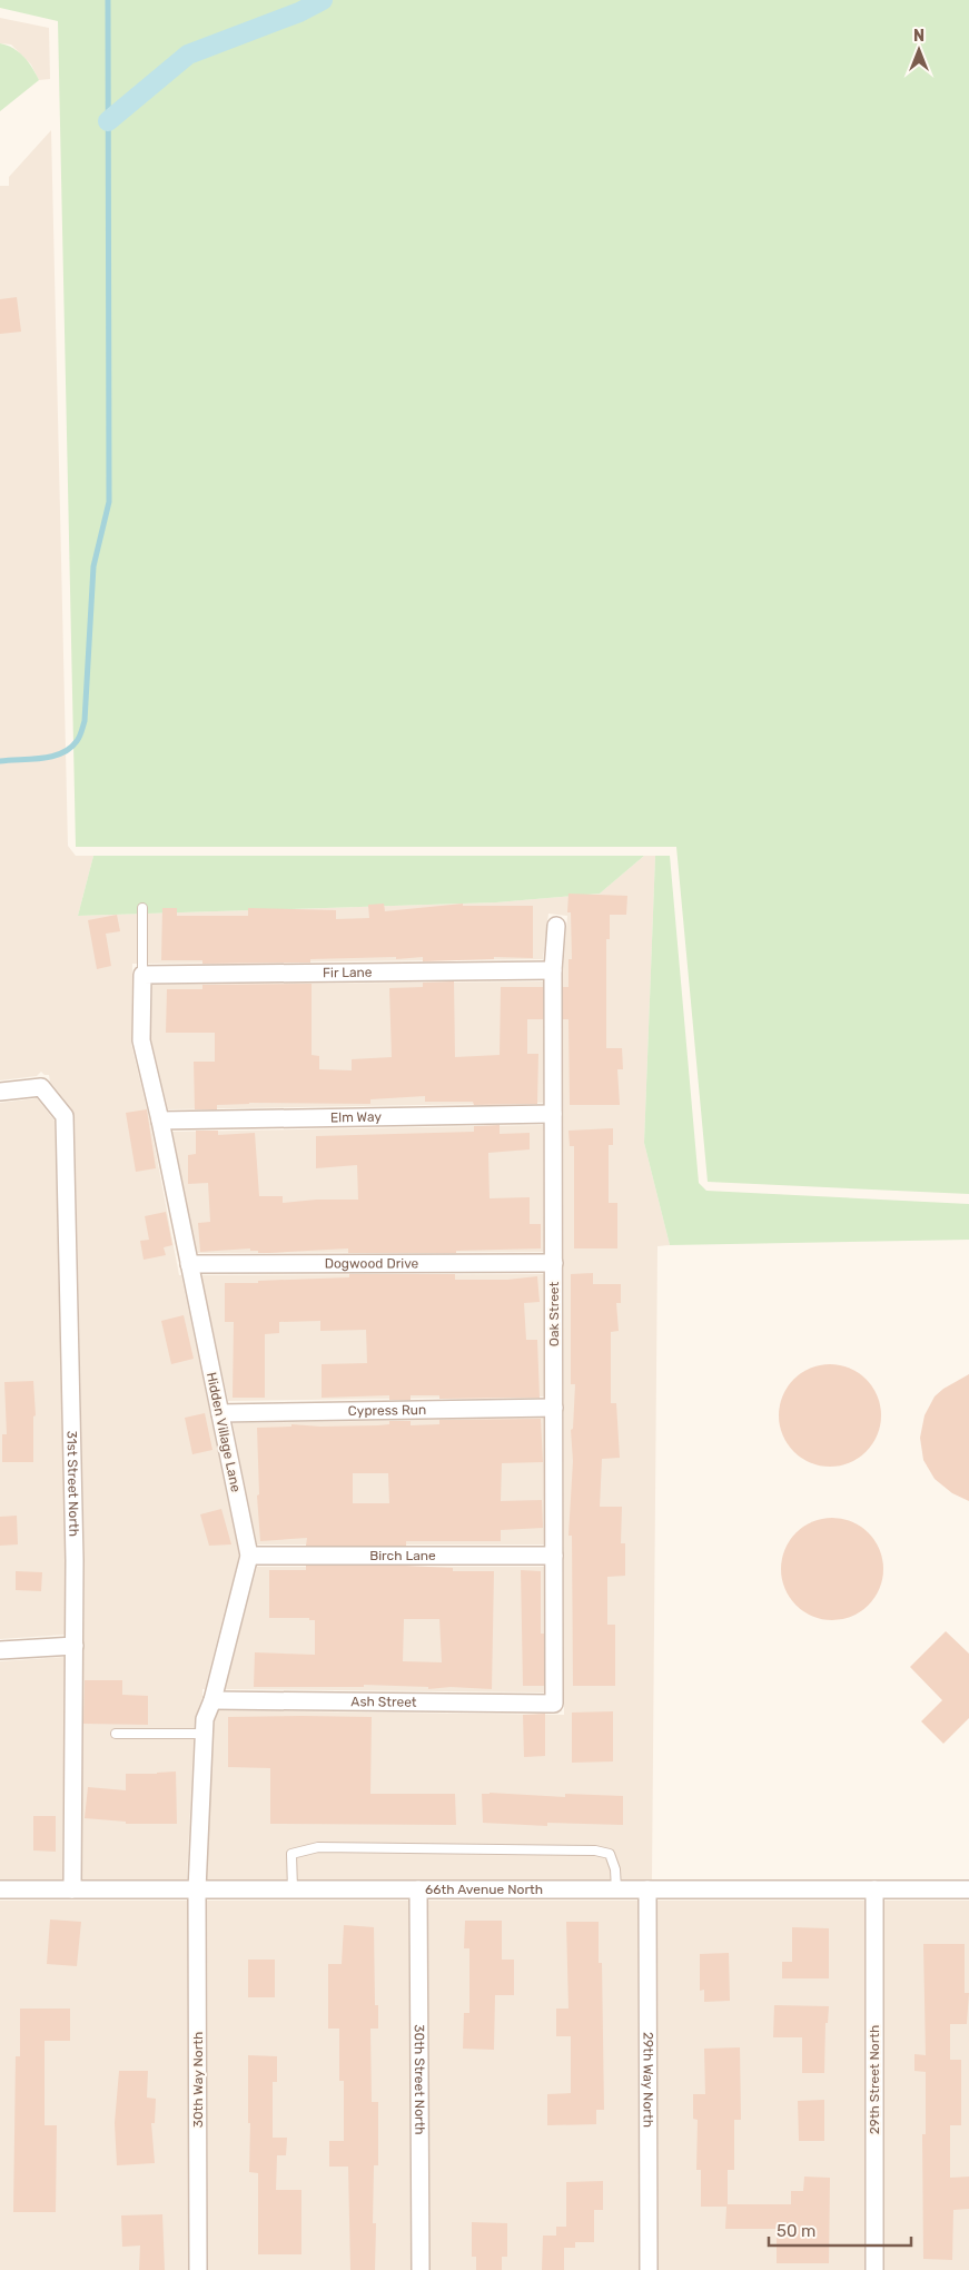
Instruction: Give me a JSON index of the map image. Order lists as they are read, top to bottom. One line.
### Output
{"streets":{"street":["Fir Lane","Elm Way","Dogwood Drive","Oak Street","Cypress Run","Hidden Village Lane","31st Street North","Birch Lane","Ash Street","66th Avenue North","30th Way North","30th Street North","29th Way North","29th Street North"]},"crossings":[["Fir Lane","Oak Street"],["Fir Lane","Hidden Village Lane"],["Elm Way","Oak Street"],["Elm Way","Hidden Village Lane"],["Dogwood Drive","Oak Street"],["Dogwood Drive","Hidden Village Lane"],["Oak Street","Cypress Run"],["Oak Street","Birch Lane"],["Oak Street","Ash Street"],["Cypress Run","Hidden Village Lane"],["Hidden Village Lane","Birch Lane"],["Hidden Village Lane","Ash Street"],["Hidden Village Lane","66th Avenue North"],["Hidden Village Lane","30th Way North"],["31st Street North","66th Avenue North"],["66th Avenue North","30th Way North"],["66th Avenue North","30th Street North"],["66th Avenue North","29th Way North"],["66th Avenue North","29th Street North"]],"scale_bar":"50 m","north":"top"}
